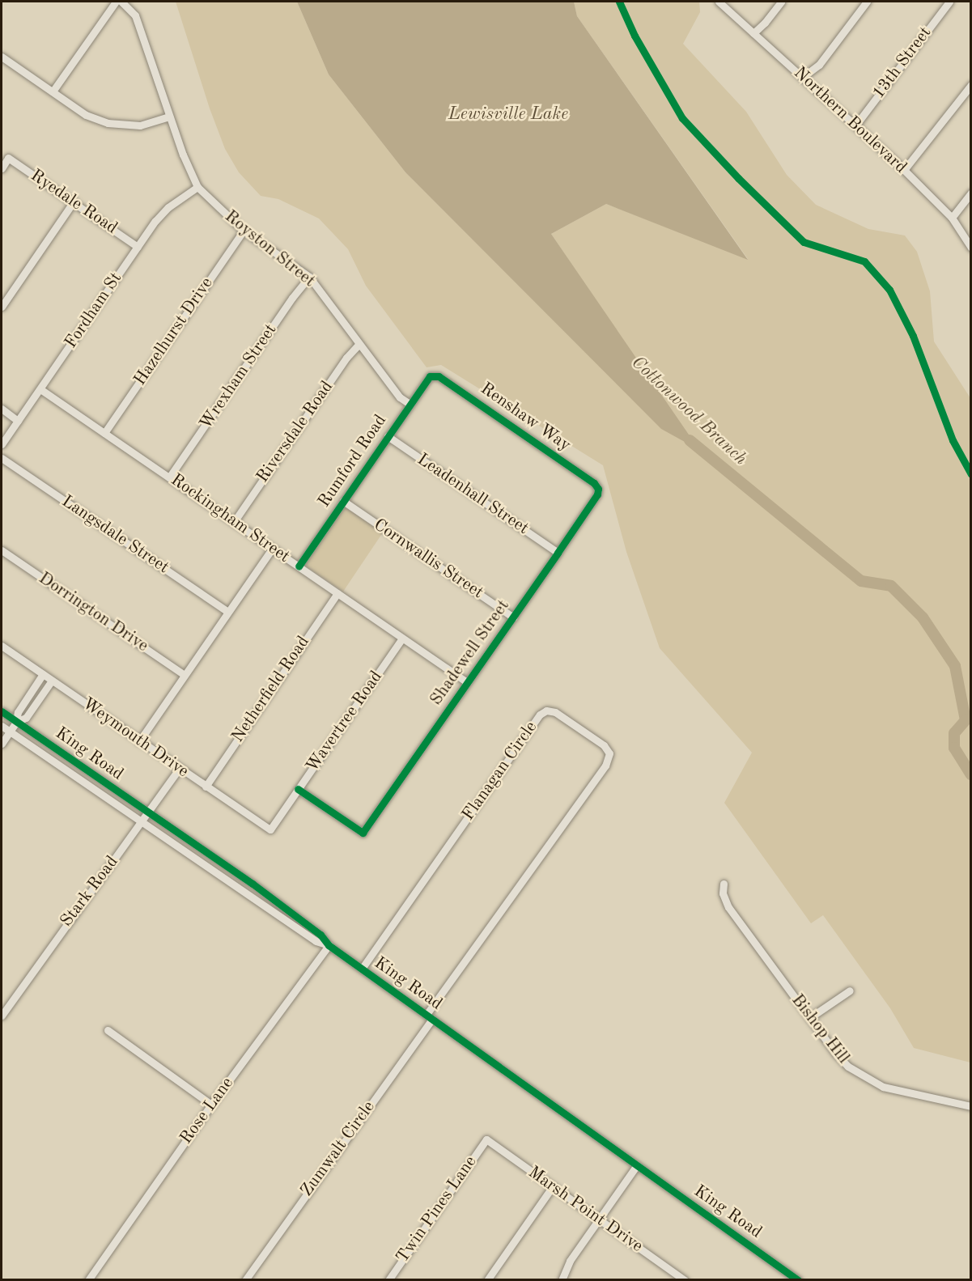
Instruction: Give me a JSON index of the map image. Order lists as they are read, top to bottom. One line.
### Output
{"streets":{"street":["13th Street","Northern Boulevard","Ryedale Road","Royston Street","Fordham St","Hazelhurst Drive","Wrexham Street","Renshaw Way","Riversdale Road","Rumford Road","Leadenhall Street","Rockingham Street","Langsdale Street","Cornwallis Street","Dorrington Drive","Shadewell Street","Netherfield Road","Wavertree Road","Weymouth Drive","King Road","Flanagan Circle","Stark Road","Bishop Hill","Rose Lane","Zumwalt Circle","Twin Pines Lane","Marsh Point Drive"]},"crossings":[["13th Street","Northern Boulevard"],["Ryedale Road","Fordham St"],["Royston Street","Fordham St"],["Royston Street","Hazelhurst Drive"],["Royston Street","Wrexham Street"],["Royston Street","Riversdale Road"],["Royston Street","Rumford Road"],["Fordham St","Rockingham Street"],["Hazelhurst Drive","Rockingham Street"],["Wrexham Street","Rockingham Street"],["Renshaw Way","Rumford Road"],["Renshaw Way","Shadewell Street"],["Riversdale Road","Rockingham Street"],["Rumford Road","Leadenhall Street"],["Rumford Road","Rockingham Street"],["Rumford Road","Cornwallis Street"],["Leadenhall Street","Shadewell Street"],["Rockingham Street","Shadewell Street"],["Rockingham Street","Netherfield Road"],["Rockingham Street","Wavertree Road"],["Cornwallis Street","Shadewell Street"],["Shadewell Street","Wavertree Road"],["Netherfield Road","Weymouth Drive"],["Wavertree Road","Weymouth Drive"],["Weymouth Drive","Stark Road"],["King Road","Flanagan Circle"],["King Road","Stark Road"],["King Road","Rose Lane"],["King Road","Zumwalt Circle"],["Flanagan Circle","Zumwalt Circle"],["Twin Pines Lane","Marsh Point Drive"]],"water":["Lewisville Lake","Cottonwood Branch"]}
